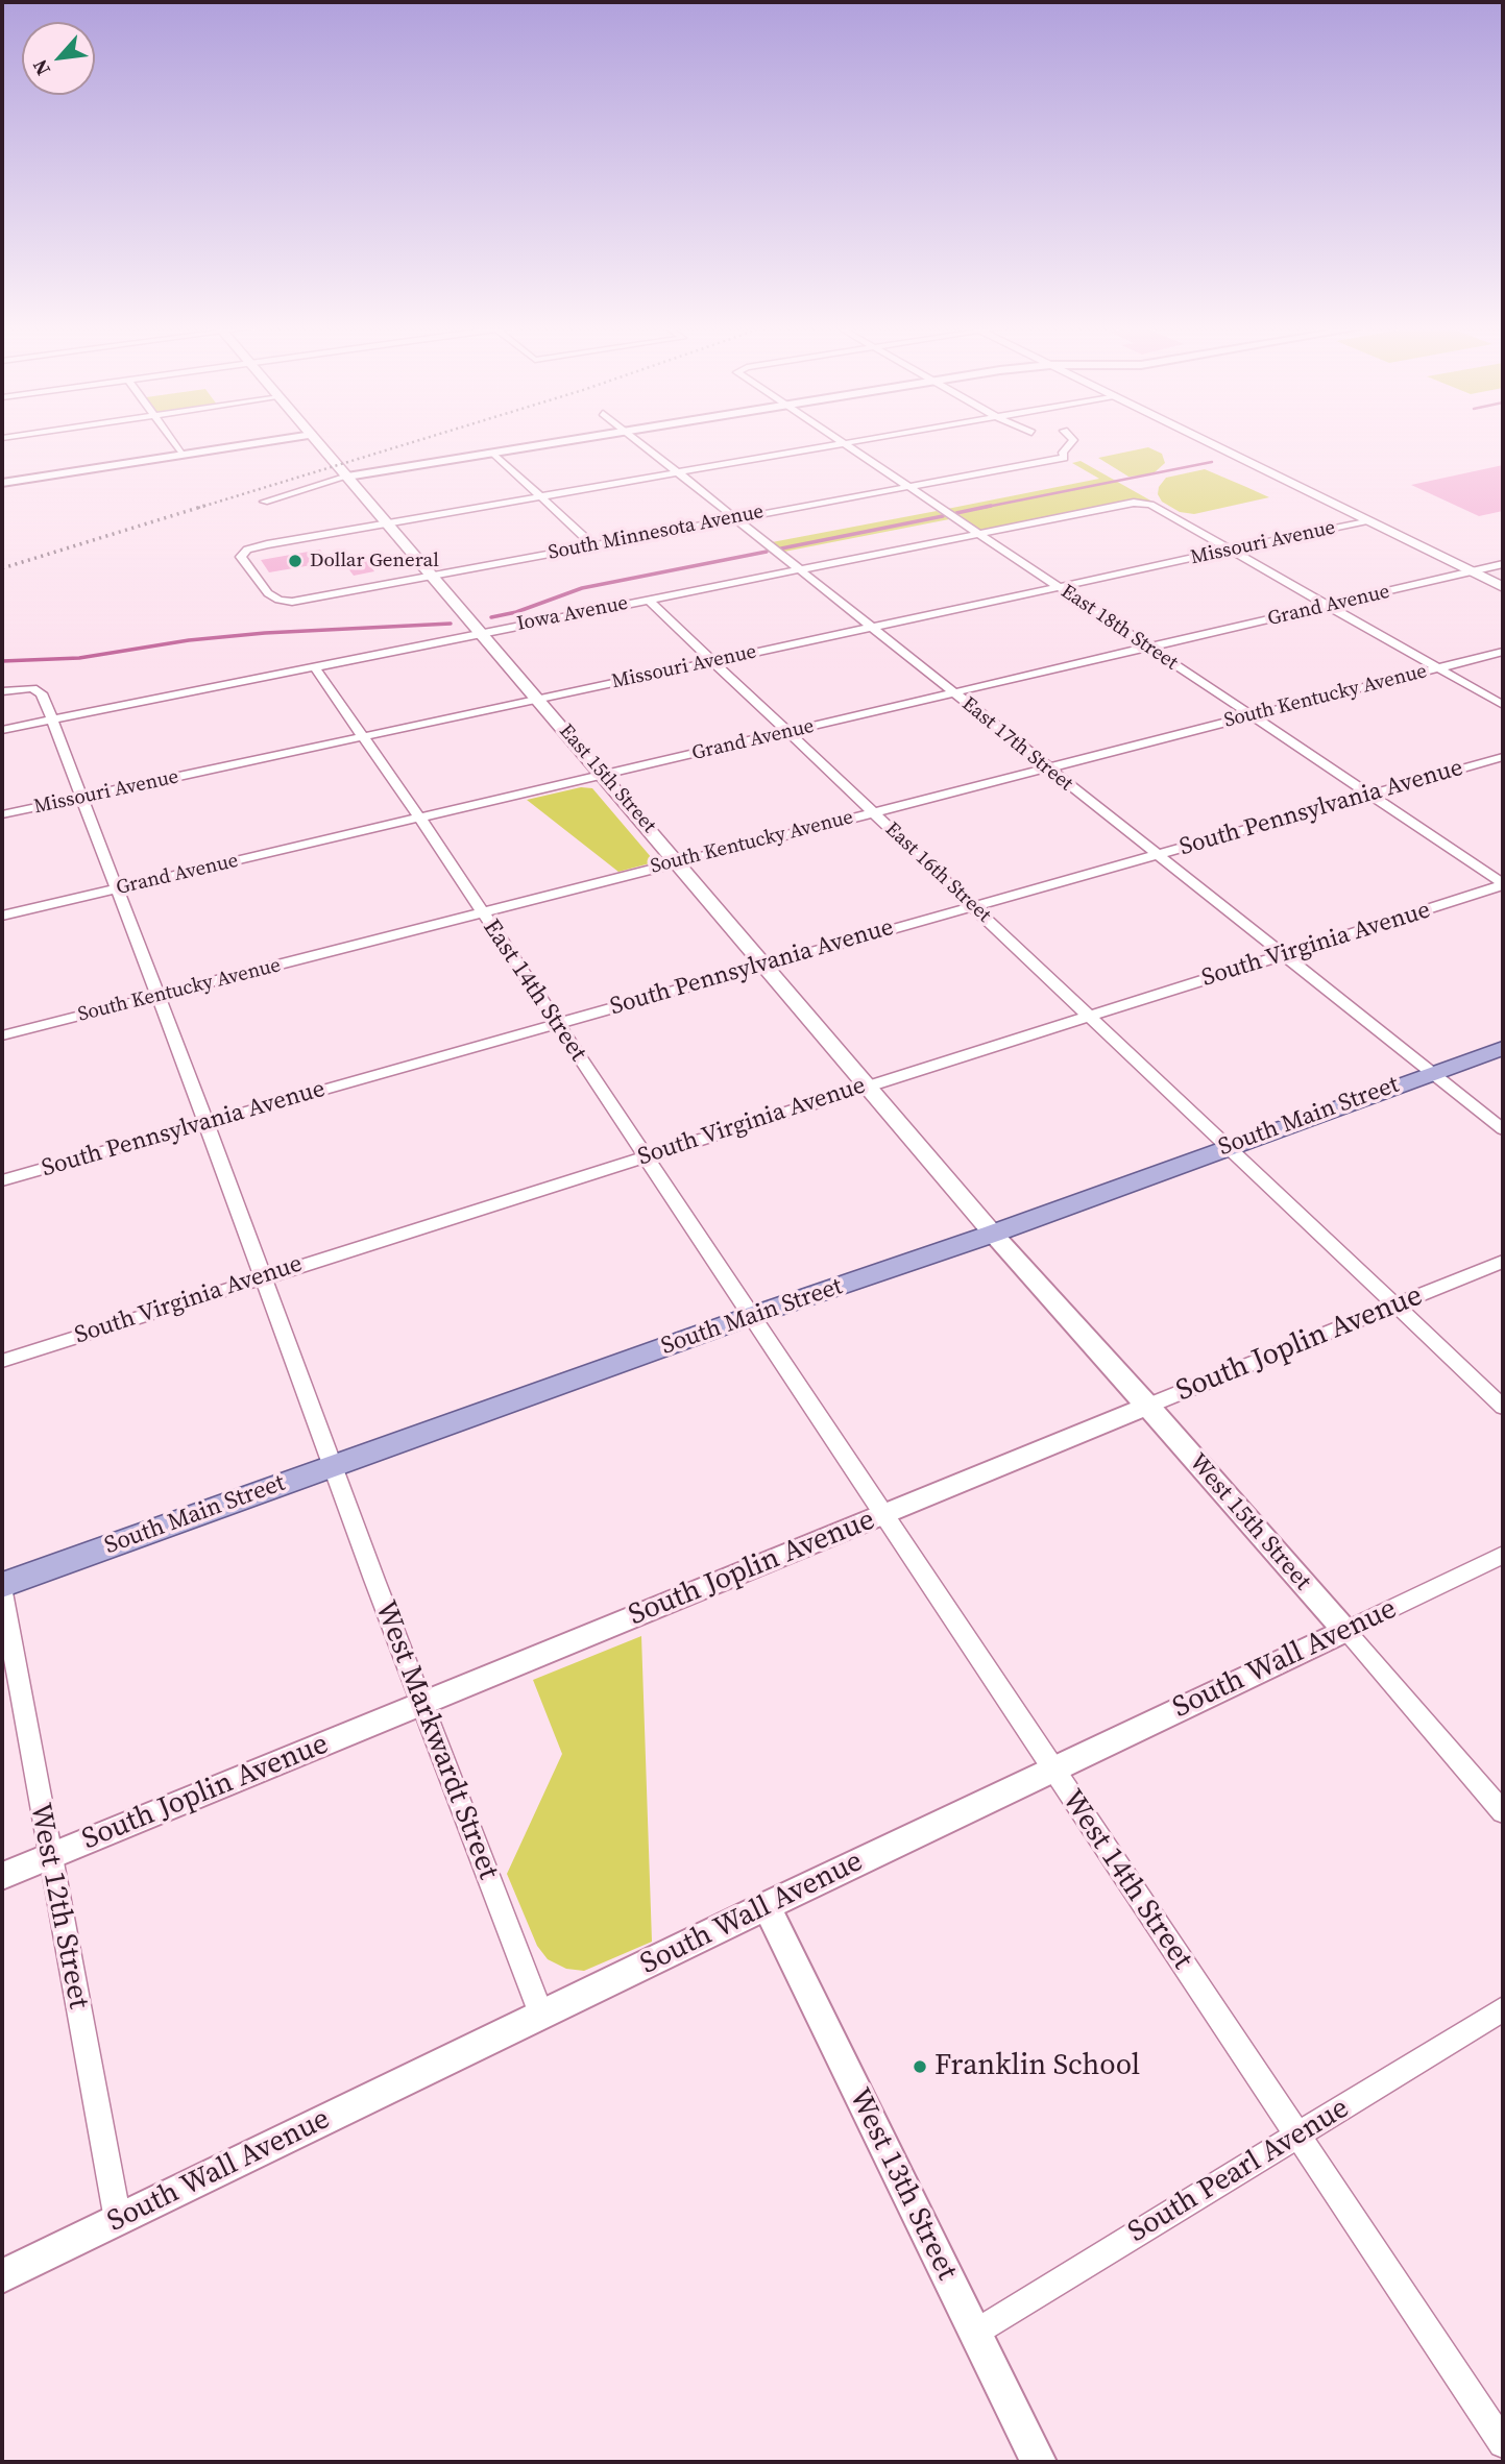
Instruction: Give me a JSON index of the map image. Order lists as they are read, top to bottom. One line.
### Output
{"streets":{"main road":["East 15th Street","South Main Street"],"street":["South Minnesota Avenue","Missouri Avenue","Grand Avenue","Iowa Avenue","East 18th Street","South Kentucky Avenue","East 17th Street","South Pennsylvania Avenue","East 16th Street","South Virginia Avenue","East 14th Street","South Joplin Avenue","West 15th Street","South Wall Avenue","West Markwardt Street","West 14th Street","West 12th Street","South Pearl Avenue","West 13th Street"]},"crossings":[["South Minnesota Avenue","East 18th Street"],["South Minnesota Avenue","East 17th Street"],["South Minnesota Avenue","East 15th Street"],["Missouri Avenue","Iowa Avenue"],["Missouri Avenue","East 18th Street"],["Missouri Avenue","East 17th Street"],["Missouri Avenue","East 15th Street"],["Missouri Avenue","East 16th Street"],["Missouri Avenue","East 14th Street"],["Missouri Avenue","West Markwardt Street"],["Grand Avenue","East 18th Street"],["Grand Avenue","East 17th Street"],["Grand Avenue","East 15th Street"],["Grand Avenue","East 16th Street"],["Grand Avenue","East 14th Street"],["Grand Avenue","West Markwardt Street"],["Iowa Avenue","East 18th Street"],["Iowa Avenue","East 17th Street"],["Iowa Avenue","East 15th Street"],["Iowa Avenue","East 16th Street"],["Iowa Avenue","East 14th Street"],["Iowa Avenue","West Markwardt Street"],["East 18th Street","South Kentucky Avenue"],["East 18th Street","South Pennsylvania Avenue"],["East 18th Street","South Virginia Avenue"],["South Kentucky Avenue","East 17th Street"],["South Kentucky Avenue","East 15th Street"],["South Kentucky Avenue","East 16th Street"],["South Kentucky Avenue","East 14th Street"],["South Kentucky Avenue","West Markwardt Street"],["East 17th Street","South Pennsylvania Avenue"],["East 17th Street","South Virginia Avenue"],["East 17th Street","South Main Street"],["East 15th Street","South Pennsylvania Avenue"],["East 15th Street","South Virginia Avenue"],["East 15th Street","South Main Street"],["East 15th Street","West 15th Street"],["South Pennsylvania Avenue","East 16th Street"],["South Pennsylvania Avenue","East 14th Street"],["South Pennsylvania Avenue","West Markwardt Street"],["East 16th Street","South Virginia Avenue"],["East 16th Street","South Main Street"],["East 16th Street","South Joplin Avenue"],["South Virginia Avenue","East 14th Street"],["South Virginia Avenue","West Markwardt Street"],["East 14th Street","South Main Street"],["East 14th Street","West 14th Street"],["South Main Street","West 15th Street"],["South Main Street","West Markwardt Street"],["South Main Street","West 14th Street"],["South Joplin Avenue","West 15th Street"],["South Joplin Avenue","West Markwardt Street"],["South Joplin Avenue","West 14th Street"],["South Joplin Avenue","West 12th Street"],["West 15th Street","South Wall Avenue"],["South Wall Avenue","West Markwardt Street"],["South Wall Avenue","West 14th Street"],["South Wall Avenue","West 12th Street"],["South Wall Avenue","West 13th Street"],["West 14th Street","South Pearl Avenue"],["South Pearl Avenue","West 13th Street"]],"places":["Dollar General","Franklin School"],"north":"bottom left"}
